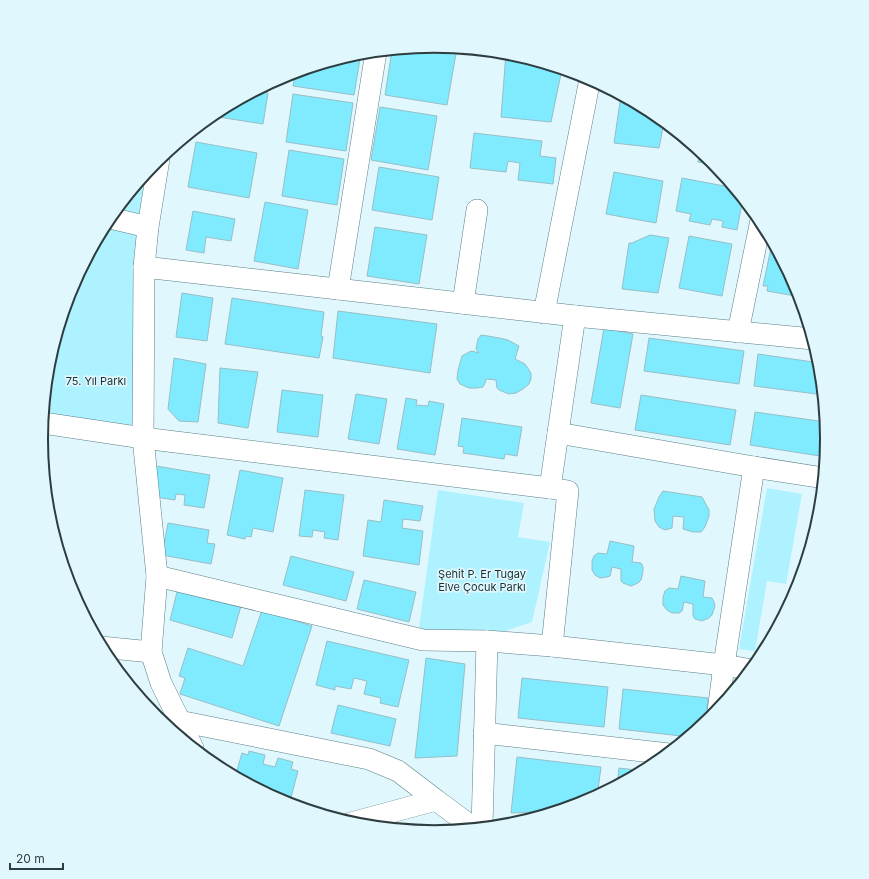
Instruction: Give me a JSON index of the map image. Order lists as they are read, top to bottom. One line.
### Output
{"parks":["75. Yıl Parkı","Şehit P. Er Tugay Elve Çocuk Parkı"],"scale_bar":"20 m"}
